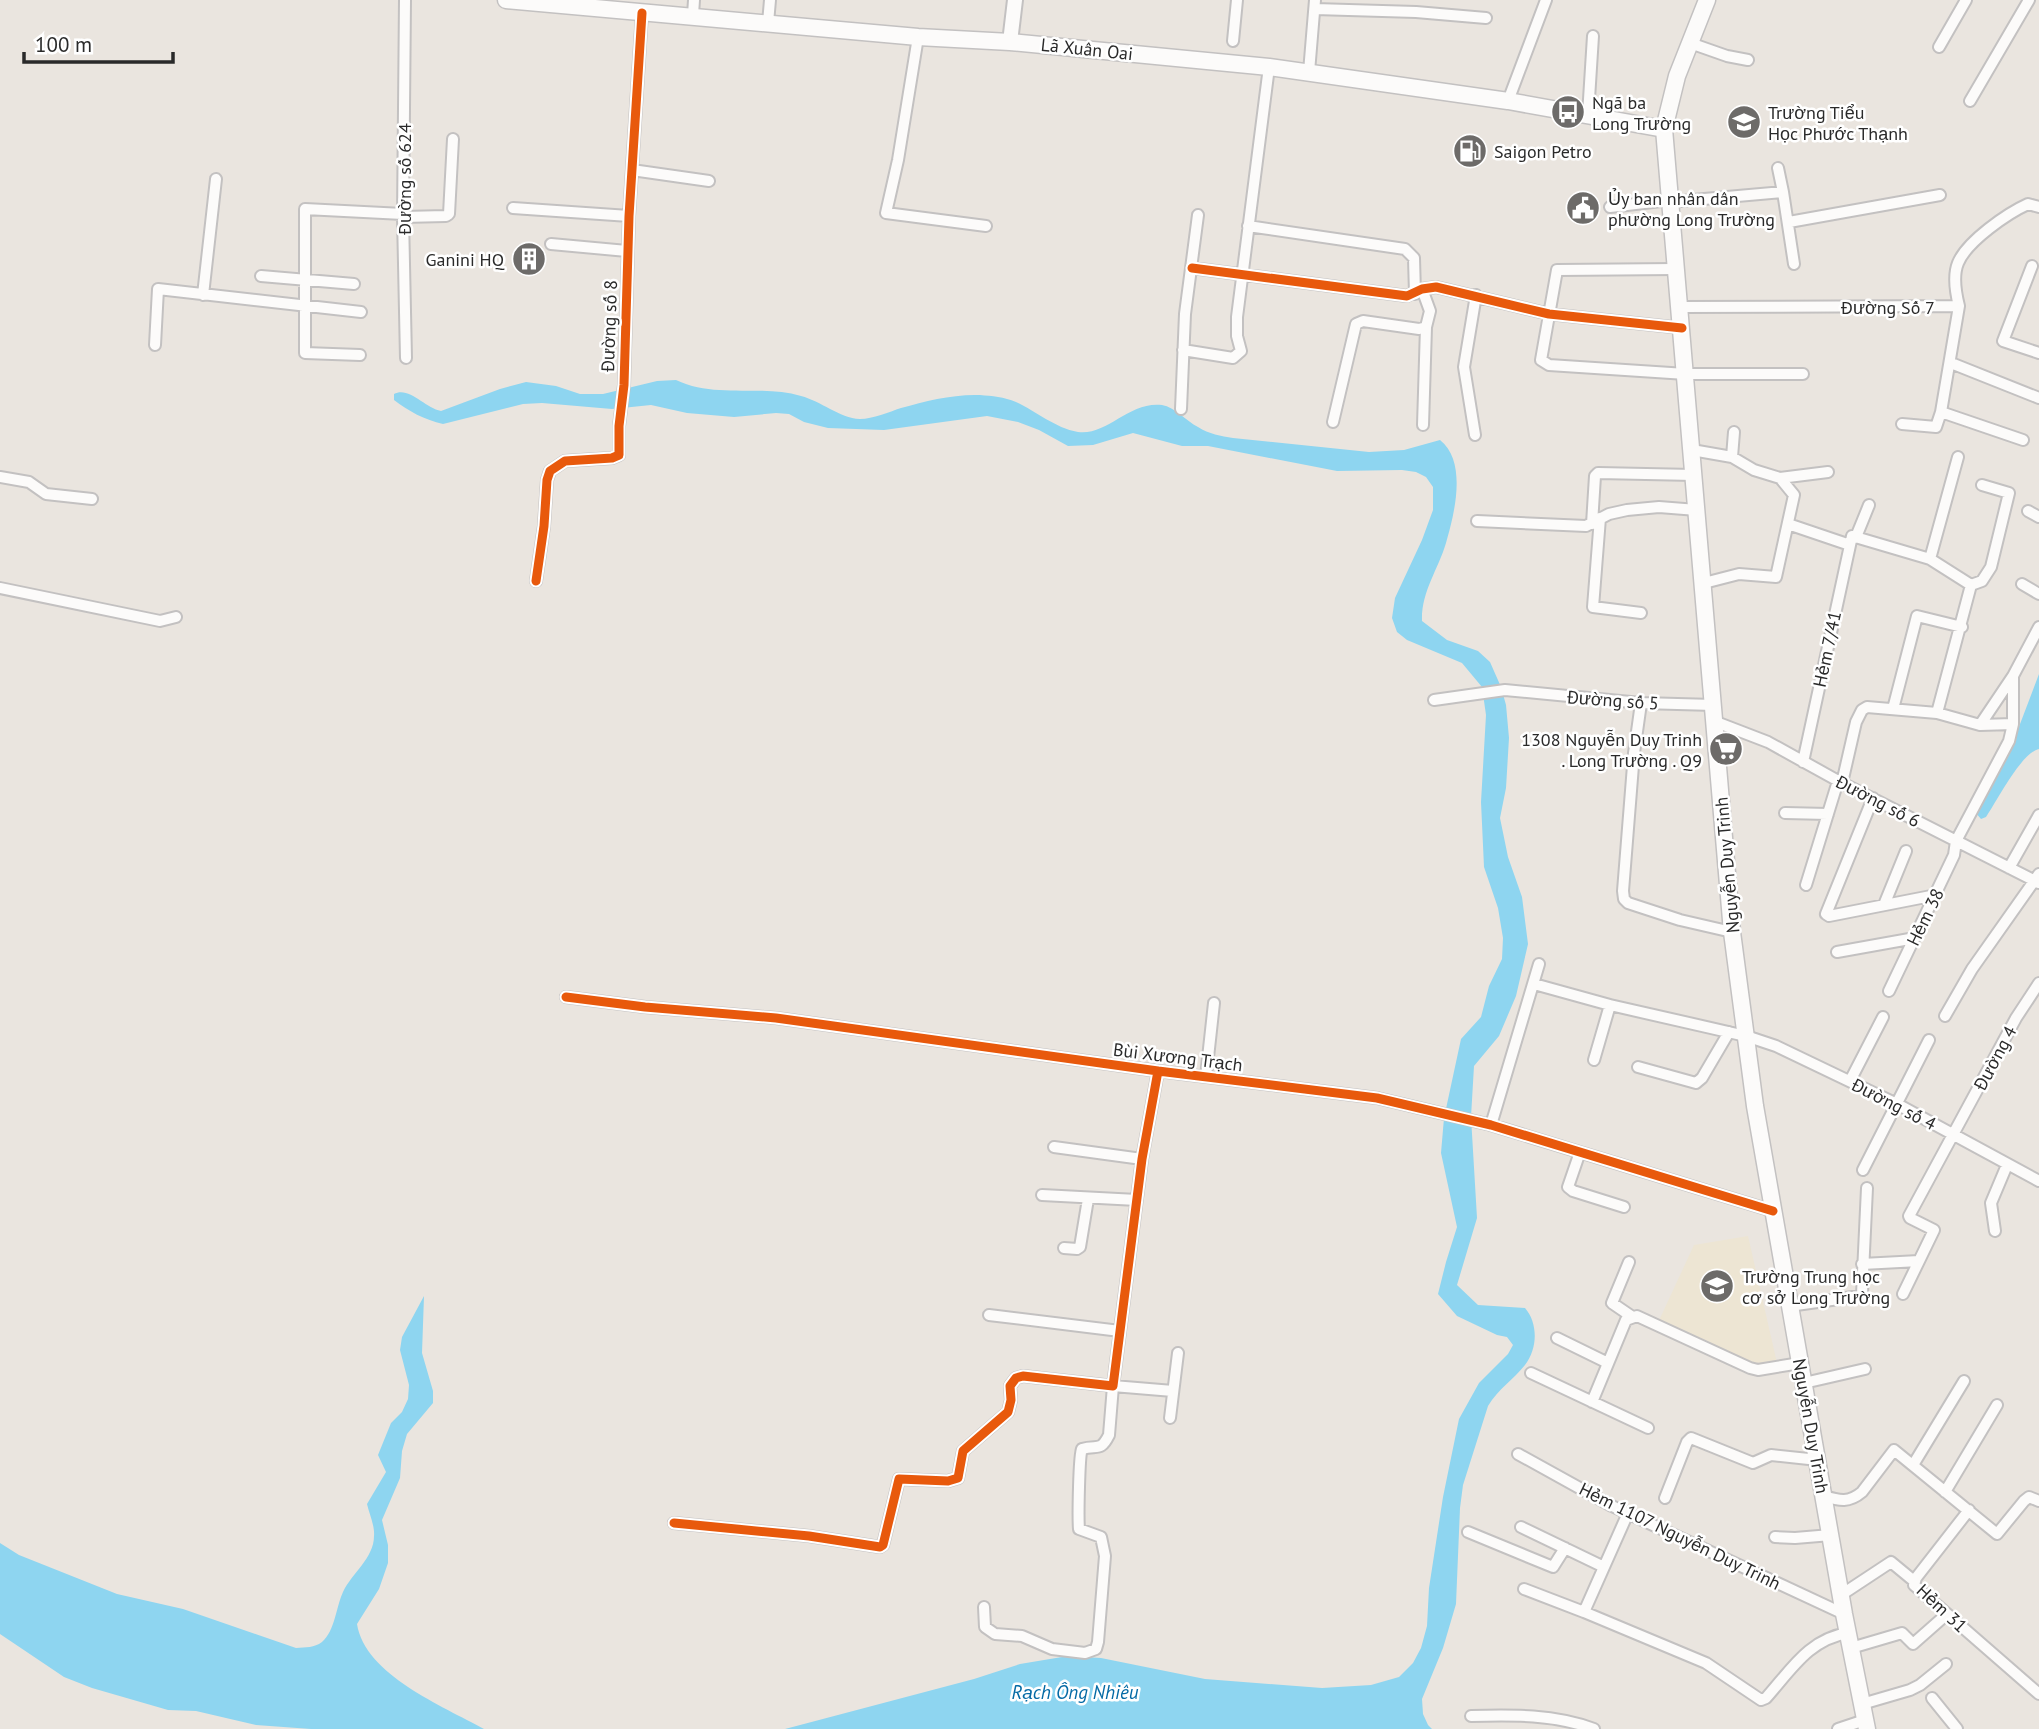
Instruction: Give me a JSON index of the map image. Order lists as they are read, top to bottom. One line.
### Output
{"streets":{"main road":["Lã Xuân Oai","Nguyễn Duy Trinh"],"street":["Đường số 624","Đường Số 7","Đường số 8","Hẻm 7/41","Đường số 5","Đường số 6","Hẻm 38","Bùi Xương Trạch","Đường 4","Đường số 4","Hẻm 1107 Nguyễn Duy Trinh","Hẻm 31"]},"crossings":[["Lã Xuân Oai","Đường số 8"],["Lã Xuân Oai","Nguyễn Duy Trinh"],["Đường Số 7","Nguyễn Duy Trinh"],["Hẻm 7/41","Đường số 6"],["Đường số 5","Nguyễn Duy Trinh"],["Đường số 6","Nguyễn Duy Trinh"],["Đường số 6","Hẻm 38"],["Nguyễn Duy Trinh","Bùi Xương Trạch"],["Nguyễn Duy Trinh","Đường số 4"],["Nguyễn Duy Trinh","Hẻm 1107 Nguyễn Duy Trinh"],["Đường 4","Đường số 4"]],"water":["Rạch Ông Nhiêu"],"places":{"bus stop":["Ngã ba Long Trường"],"school or university":["Trường Tiểu Học Phước Thạnh","Trường Trung học cơ sở Long Trường"],"fuel station":["Saigon Petro"],"public building":["Ủy ban nhân dân phường Long Trường"],"building":["Ganini HQ"],"supermarket":["1308 Nguyễn Duy Trinh . Long Trường . Q9"]},"scale_bar":"100 m"}
